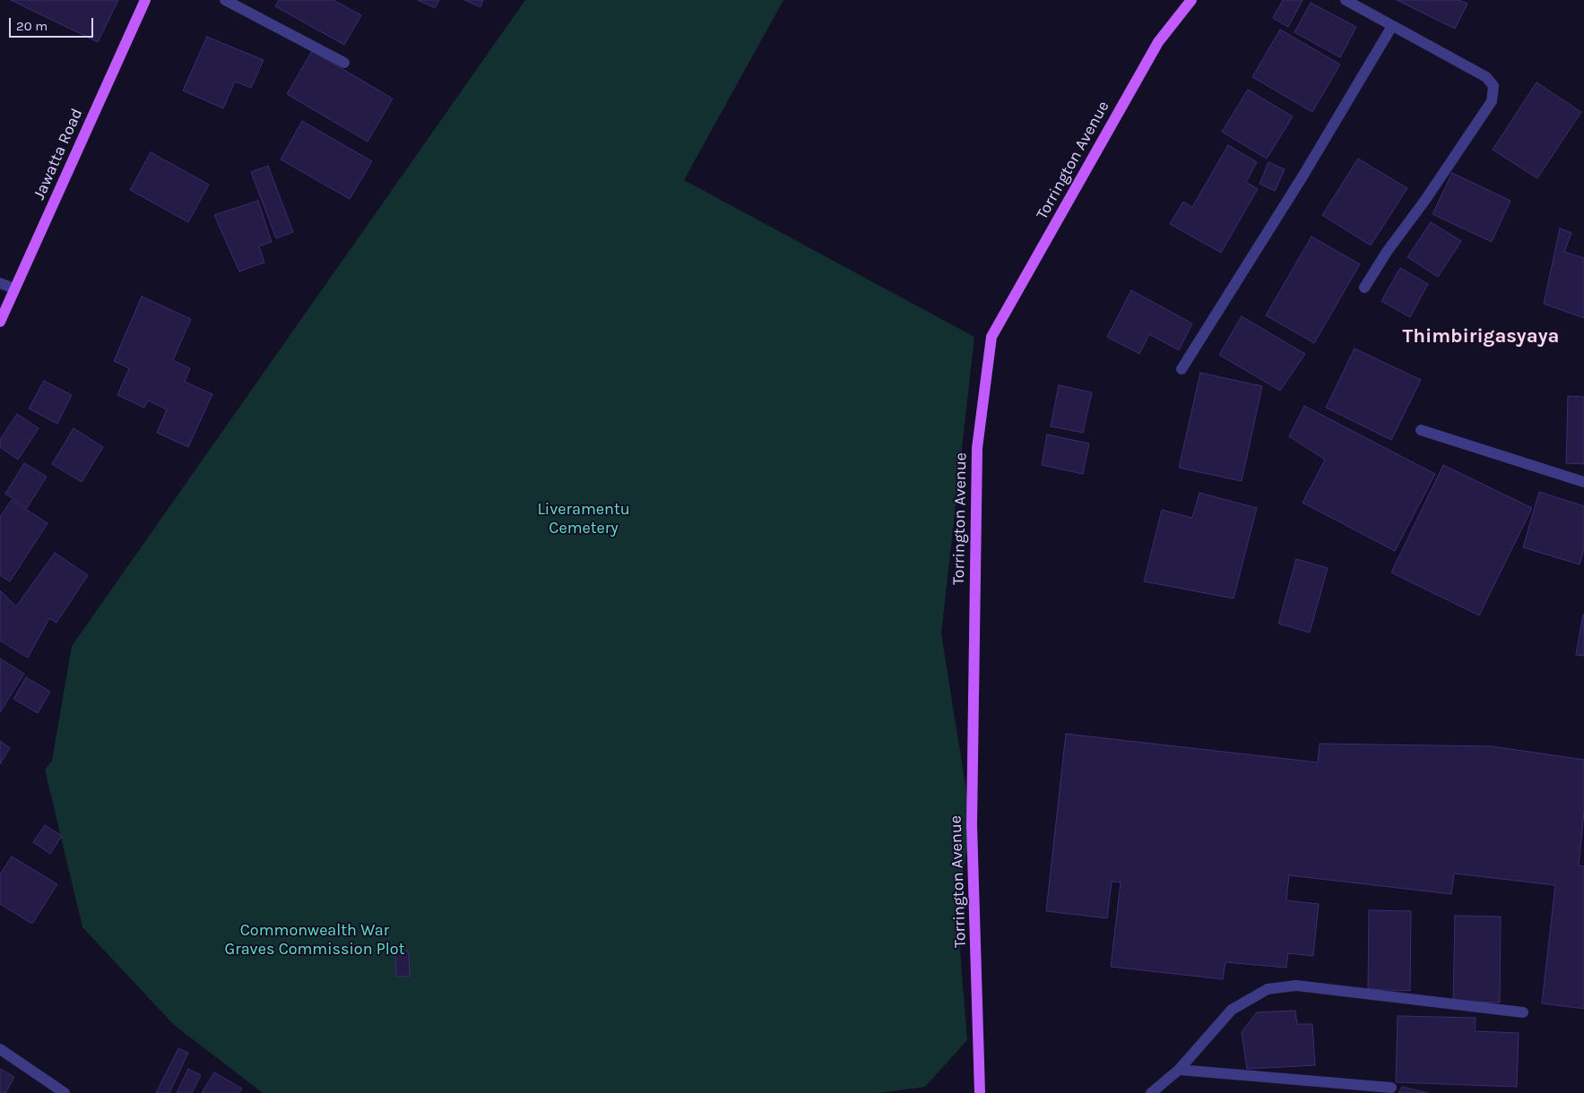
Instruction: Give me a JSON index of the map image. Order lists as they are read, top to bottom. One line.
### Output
{"streets":{"main road":["Jawatta Road","Torrington Avenue"]},"districts":["Thimbirigasyaya"],"parks":["Liveramentu Cemetery","Commonwealth War Graves Commission Plot"],"scale_bar":"20 m"}
